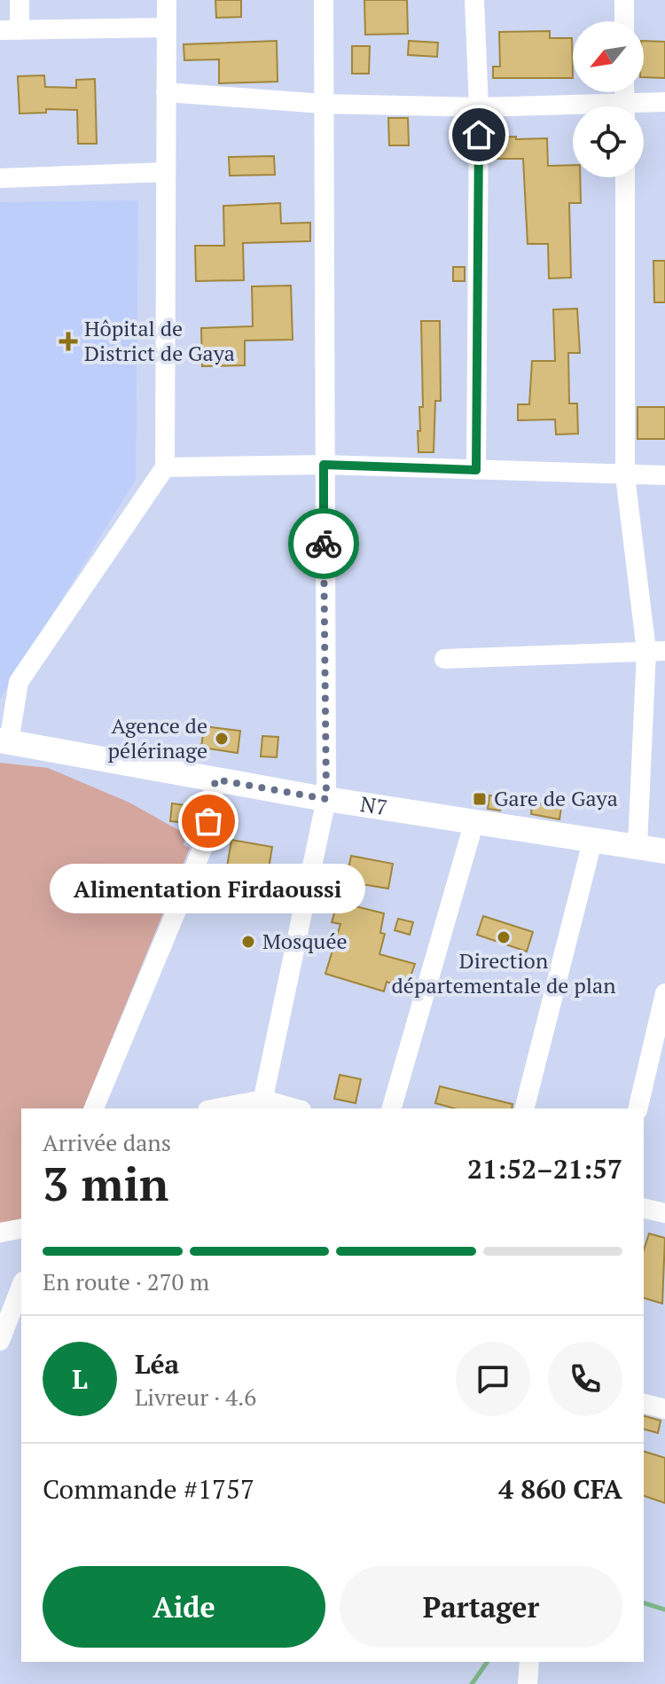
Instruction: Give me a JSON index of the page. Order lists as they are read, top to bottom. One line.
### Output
{"streets":{"main road":["N7"]},"places":{"health":["Hôpital de District de Gaya"],"other":["Agence de pélérinage","Alimentation Firdaoussi","Direction départementale de plan","Mosquée"],"transit":["Gare de Gaya"]},"north":"bottom left","page":{"bubble":"Alimentation Firdaoussi","heading":["3 min","Arrivée dans","21:52–21:57"],"panel":["Léa","Livreur · 4.6","Commande #1757","4 860 CFA"],"bar":"En route · 270 m","round":"L","buttons":["Aide","Partager"]}}
